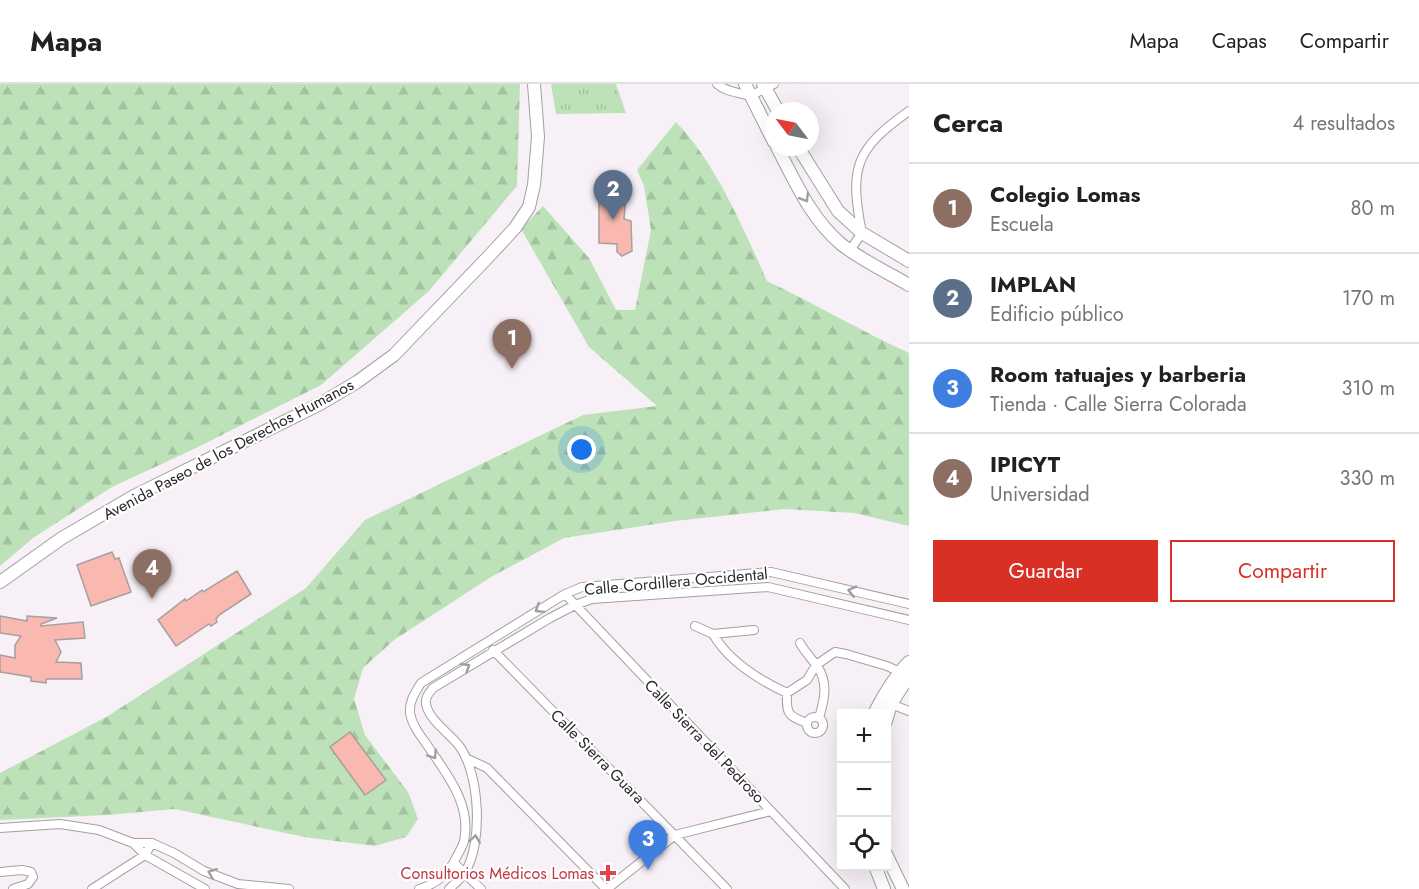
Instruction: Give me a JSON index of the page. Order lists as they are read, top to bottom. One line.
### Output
{"streets":{"main road":["Avenida Paseo de los Derechos Humanos"],"street":["Calle Cordillera Occidental","Calle Sierra del Pedroso","Calle Sierra Guara"]},"crossings":[["Calle Cordillera Occidental","Calle Sierra del Pedroso"],["Calle Cordillera Occidental","Calle Sierra Guara"]],"places":{"health":["Consultorios Médicos Lomas"]},"north":"top left","page":{"header":"Mapa","nav":["Mapa","Capas","Compartir"],"heading":["Cerca","4 resultados"],"list":[{"mark":"1","name":"Colegio Lomas","note":"Escuela","value":"80 m"},{"mark":"2","name":"IMPLAN","note":"Edificio público","value":"170 m"},{"mark":"3","name":"Room tatuajes y barberia","note":"Tienda · Calle Sierra Colorada","value":"310 m"},{"mark":"4","name":"IPICYT","note":"Universidad","value":"330 m"}],"pins":["2","1","4","3"],"buttons":["Guardar","Compartir"],"map_buttons":["+","−"]}}
